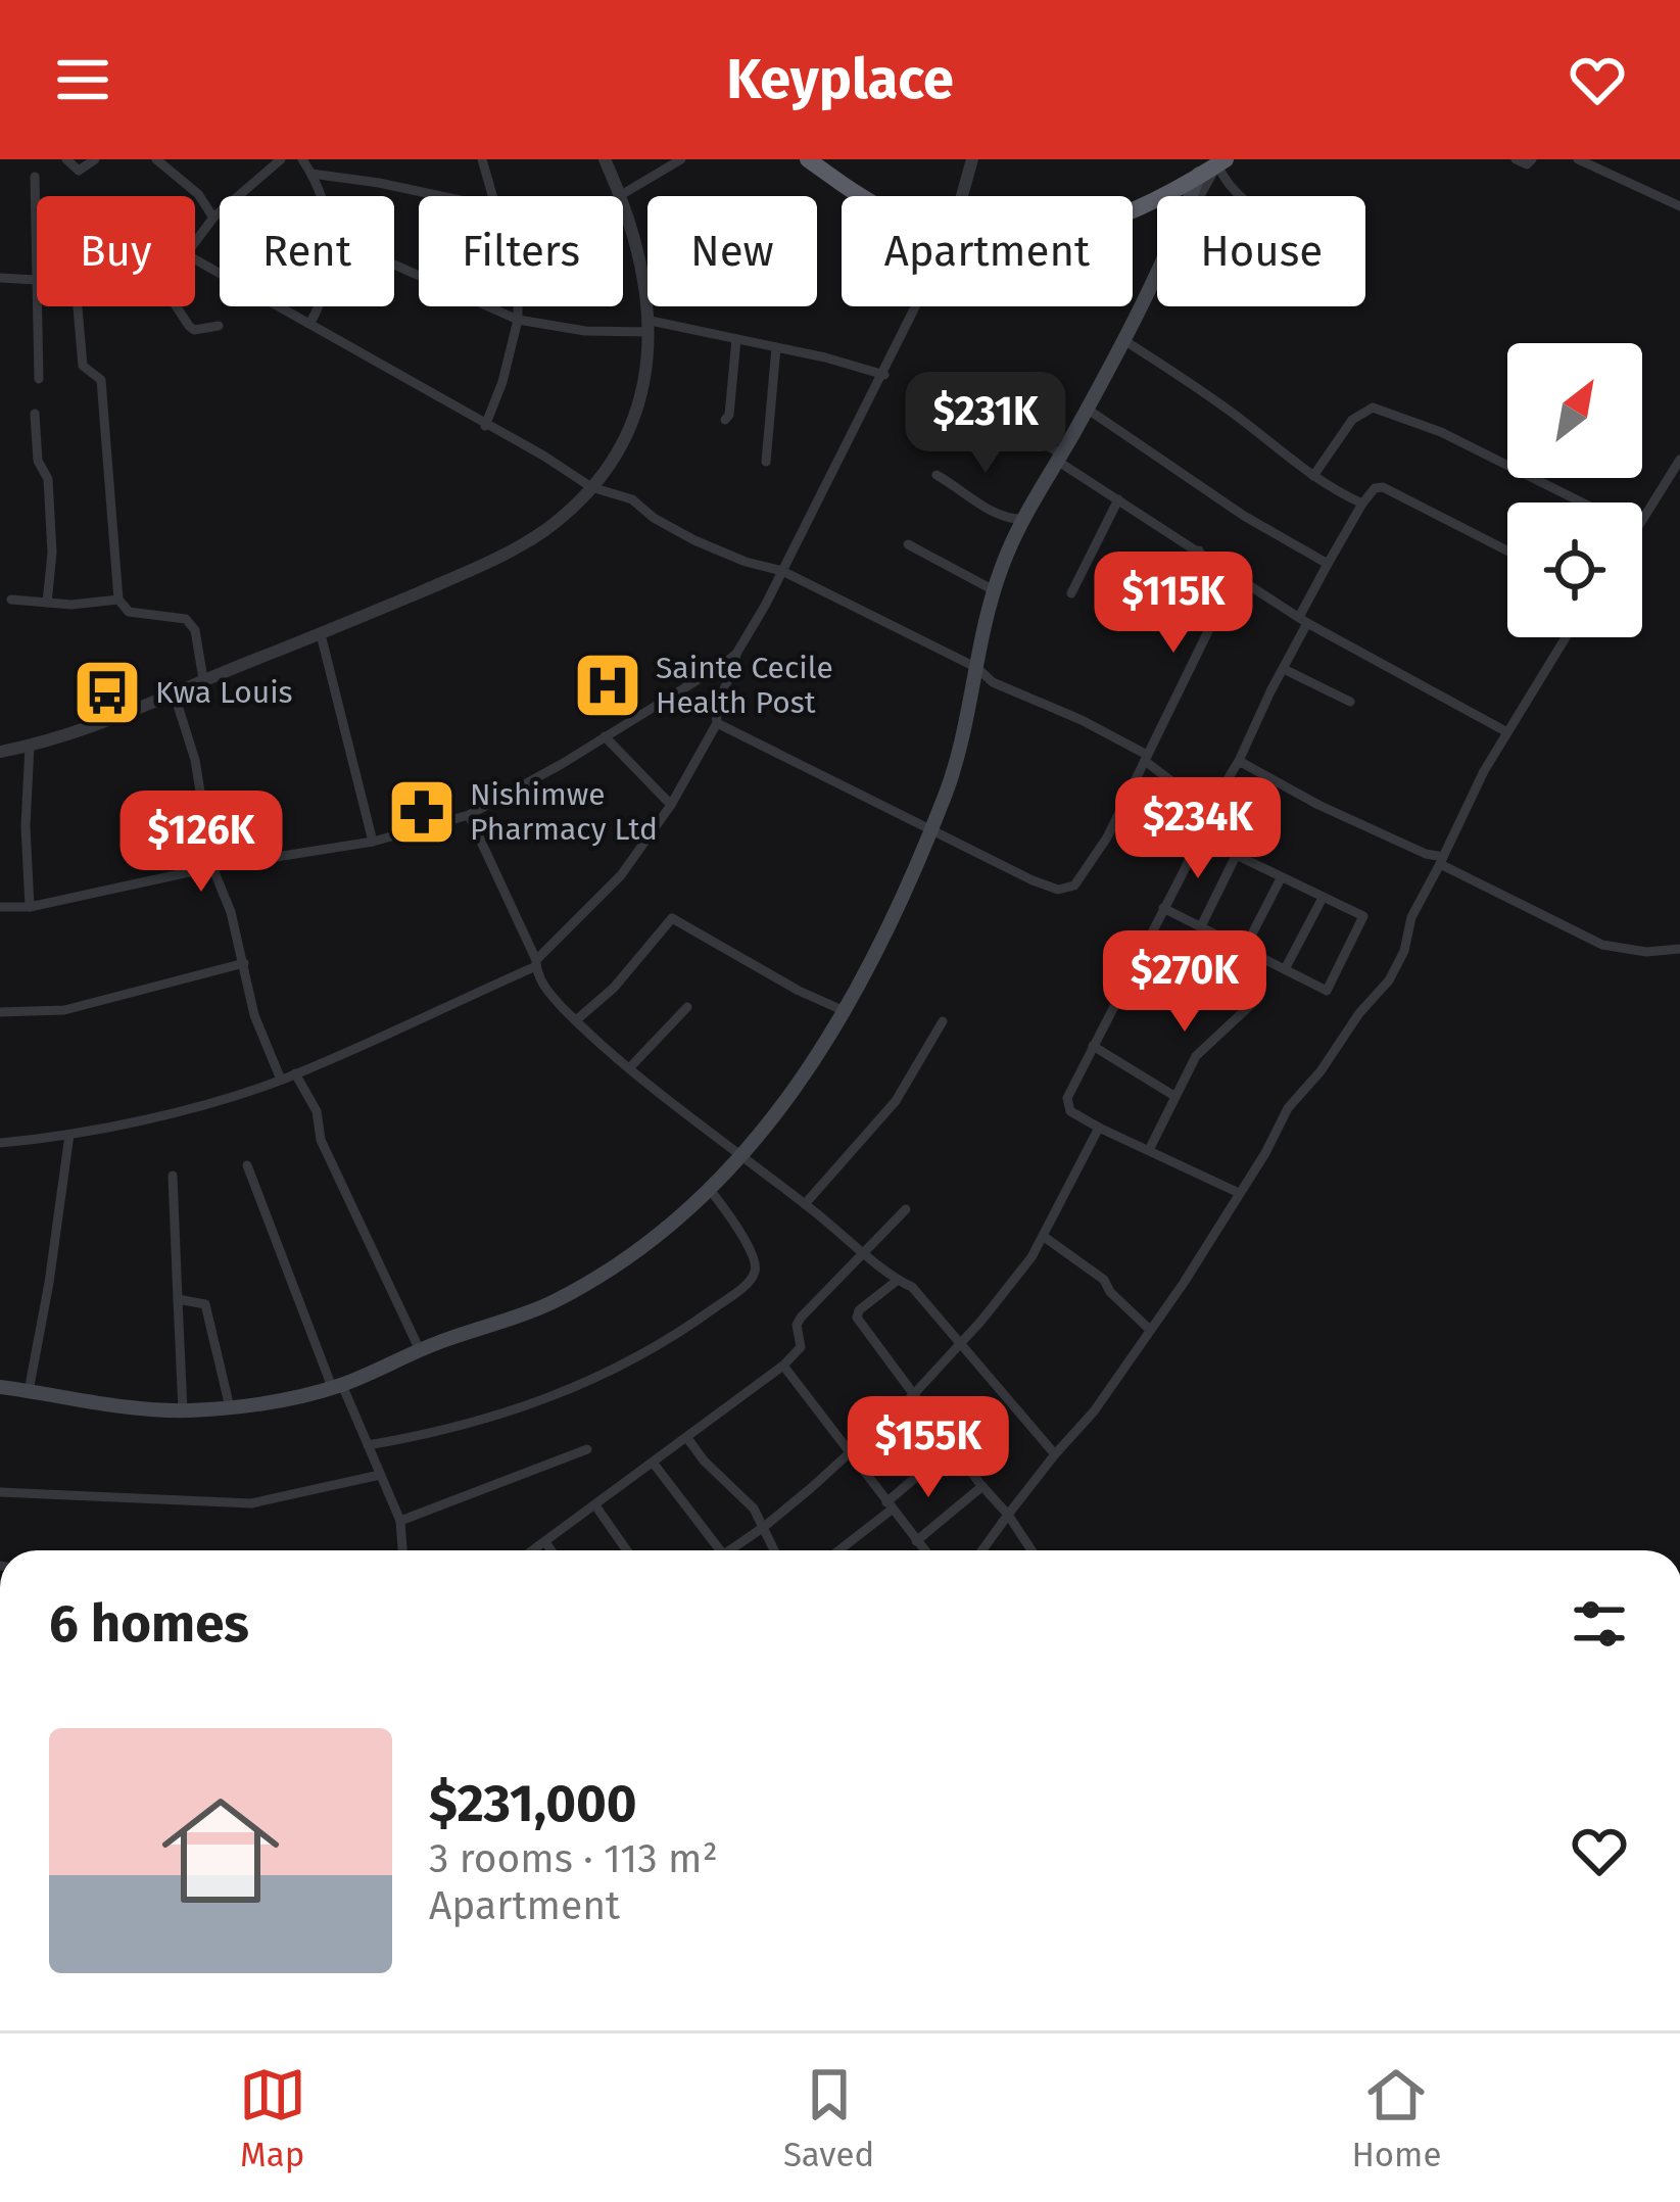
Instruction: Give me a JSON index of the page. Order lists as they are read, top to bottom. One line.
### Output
{"places":{"hospital":["Sainte Cecile Health Post"],"bus stop":["Kwa Louis"],"pharmacy":["Nishimwe Pharmacy Ltd"]},"north":"top right","page":{"header":"Keyplace","chip":["Buy","Rent","Filters","New","Apartment","House"],"price":["$231K","$115K","$234K","$126K","$270K","$155K"],"heading":"6 homes","list":[{"name":"$231,000","note":"3 rooms · 113 m² · Apartment"}],"tabs":["Map","Saved","Home"]}}
